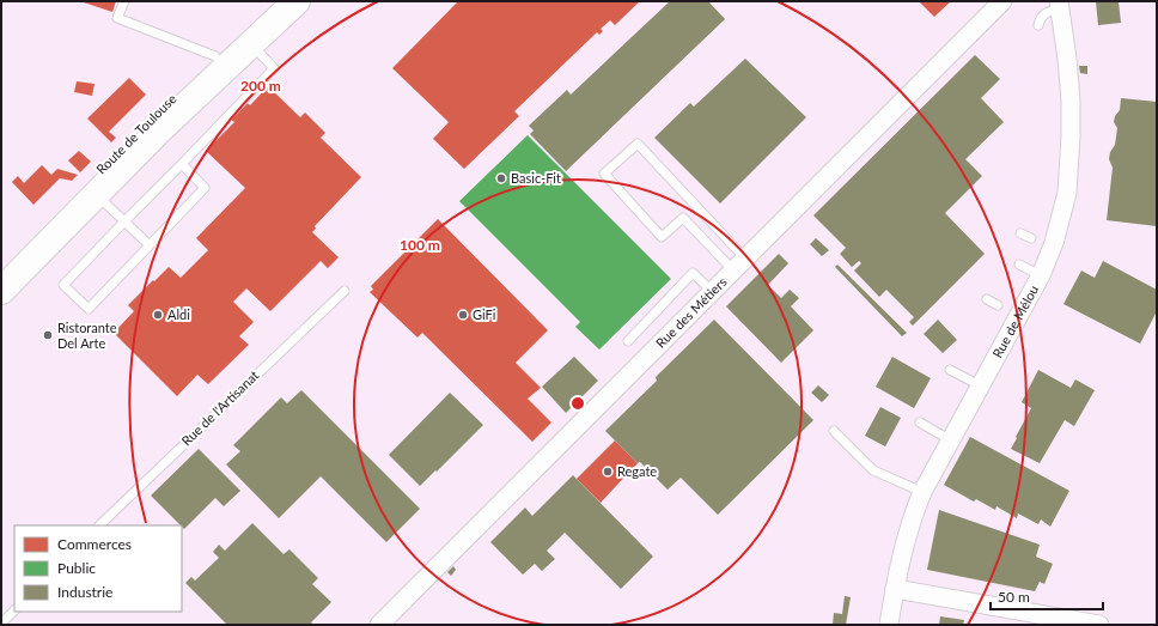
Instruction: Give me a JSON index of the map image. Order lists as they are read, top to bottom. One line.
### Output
{"streets":{"main road":["Route de Toulouse"],"street":["Rue des Métiers","Rue de Mélou"],"lane":["Rue de l'Artisanat"]},"places":["Basic-Fit","Aldi","GiFi","Ristorante Del Arte","Regate"],"legend":["Commerces","Public","Industrie"],"scale_bar":"50 m","rings":["200 m","100 m"]}
